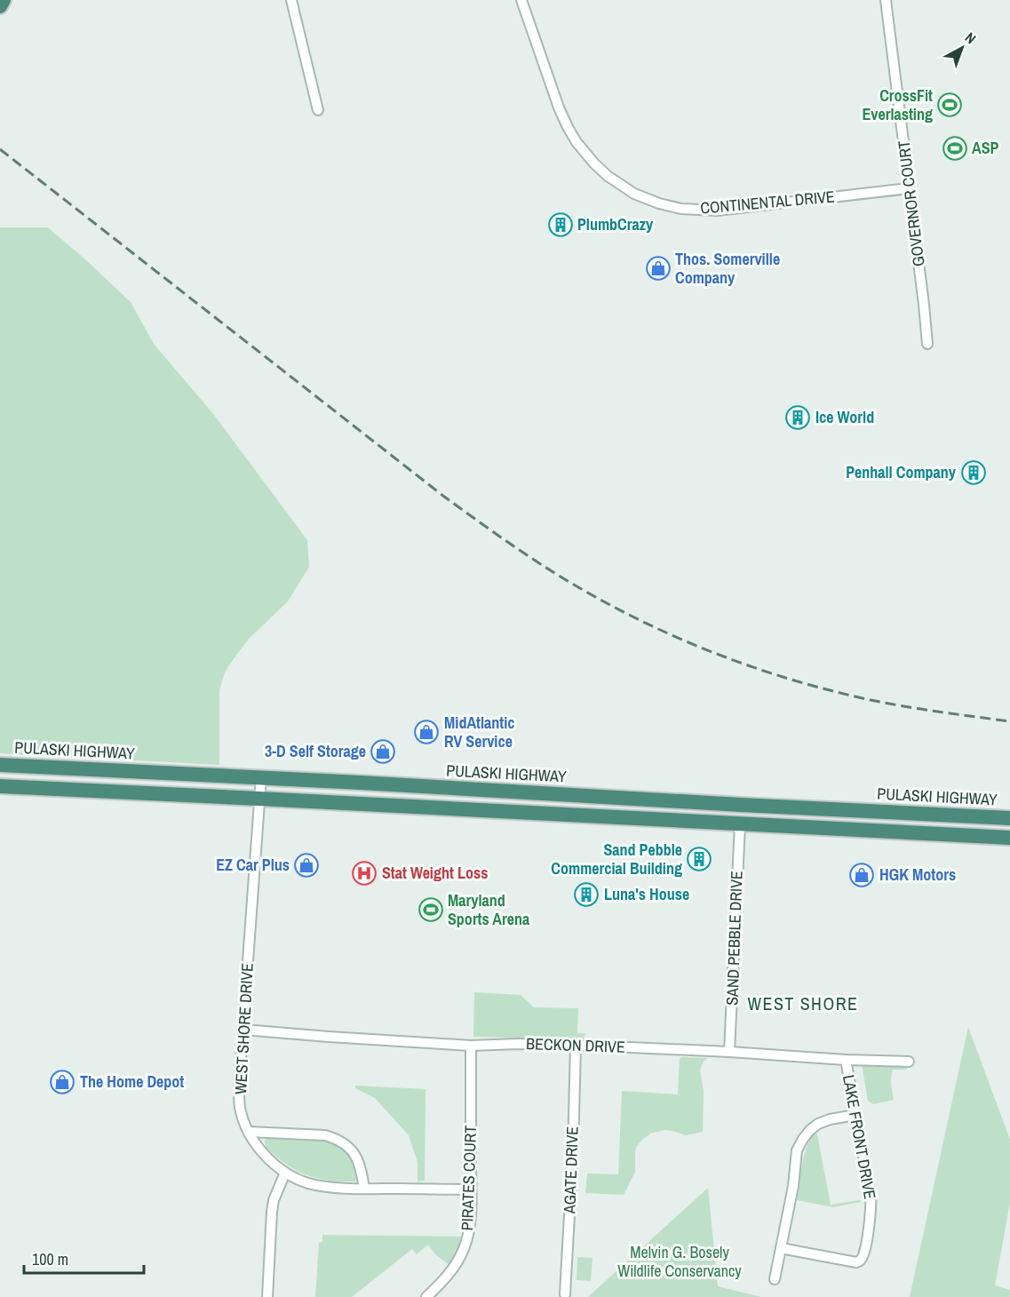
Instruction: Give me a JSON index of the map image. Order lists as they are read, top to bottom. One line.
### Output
{"streets":{"highway":["PULASKI HIGHWAY"],"street":["CONTINENTAL DRIVE","GOVERNOR COURT","SAND PEBBLE DRIVE","WEST SHORE DRIVE","BECKON DRIVE","LAKE FRONT DRIVE","AGATE DRIVE","PIRATES COURT"]},"crossings":[["CONTINENTAL DRIVE","GOVERNOR COURT"],["PULASKI HIGHWAY","WEST SHORE DRIVE"],["SAND PEBBLE DRIVE","BECKON DRIVE"],["WEST SHORE DRIVE","BECKON DRIVE"],["WEST SHORE DRIVE","PIRATES COURT"],["BECKON DRIVE","LAKE FRONT DRIVE"],["BECKON DRIVE","AGATE DRIVE"],["BECKON DRIVE","PIRATES COURT"]],"districts":["WEST SHORE"],"parks":["Melvin G. Bosely Wildlife Conservancy"],"places":{"sports":["CrossFit Everlasting","ASP","Maryland Sports Arena"],"building":["PlumbCrazy","Ice World","Penhall Company","Sand Pebble Commercial Building","Luna's House"],"shop":["Thos. Somerville Company","MidAtlantic RV Service","3-D Self Storage","EZ Car Plus","HGK Motors","The Home Depot"],"hospital":["Stat Weight Loss"]},"scale_bar":"100 m","north":"top right"}
